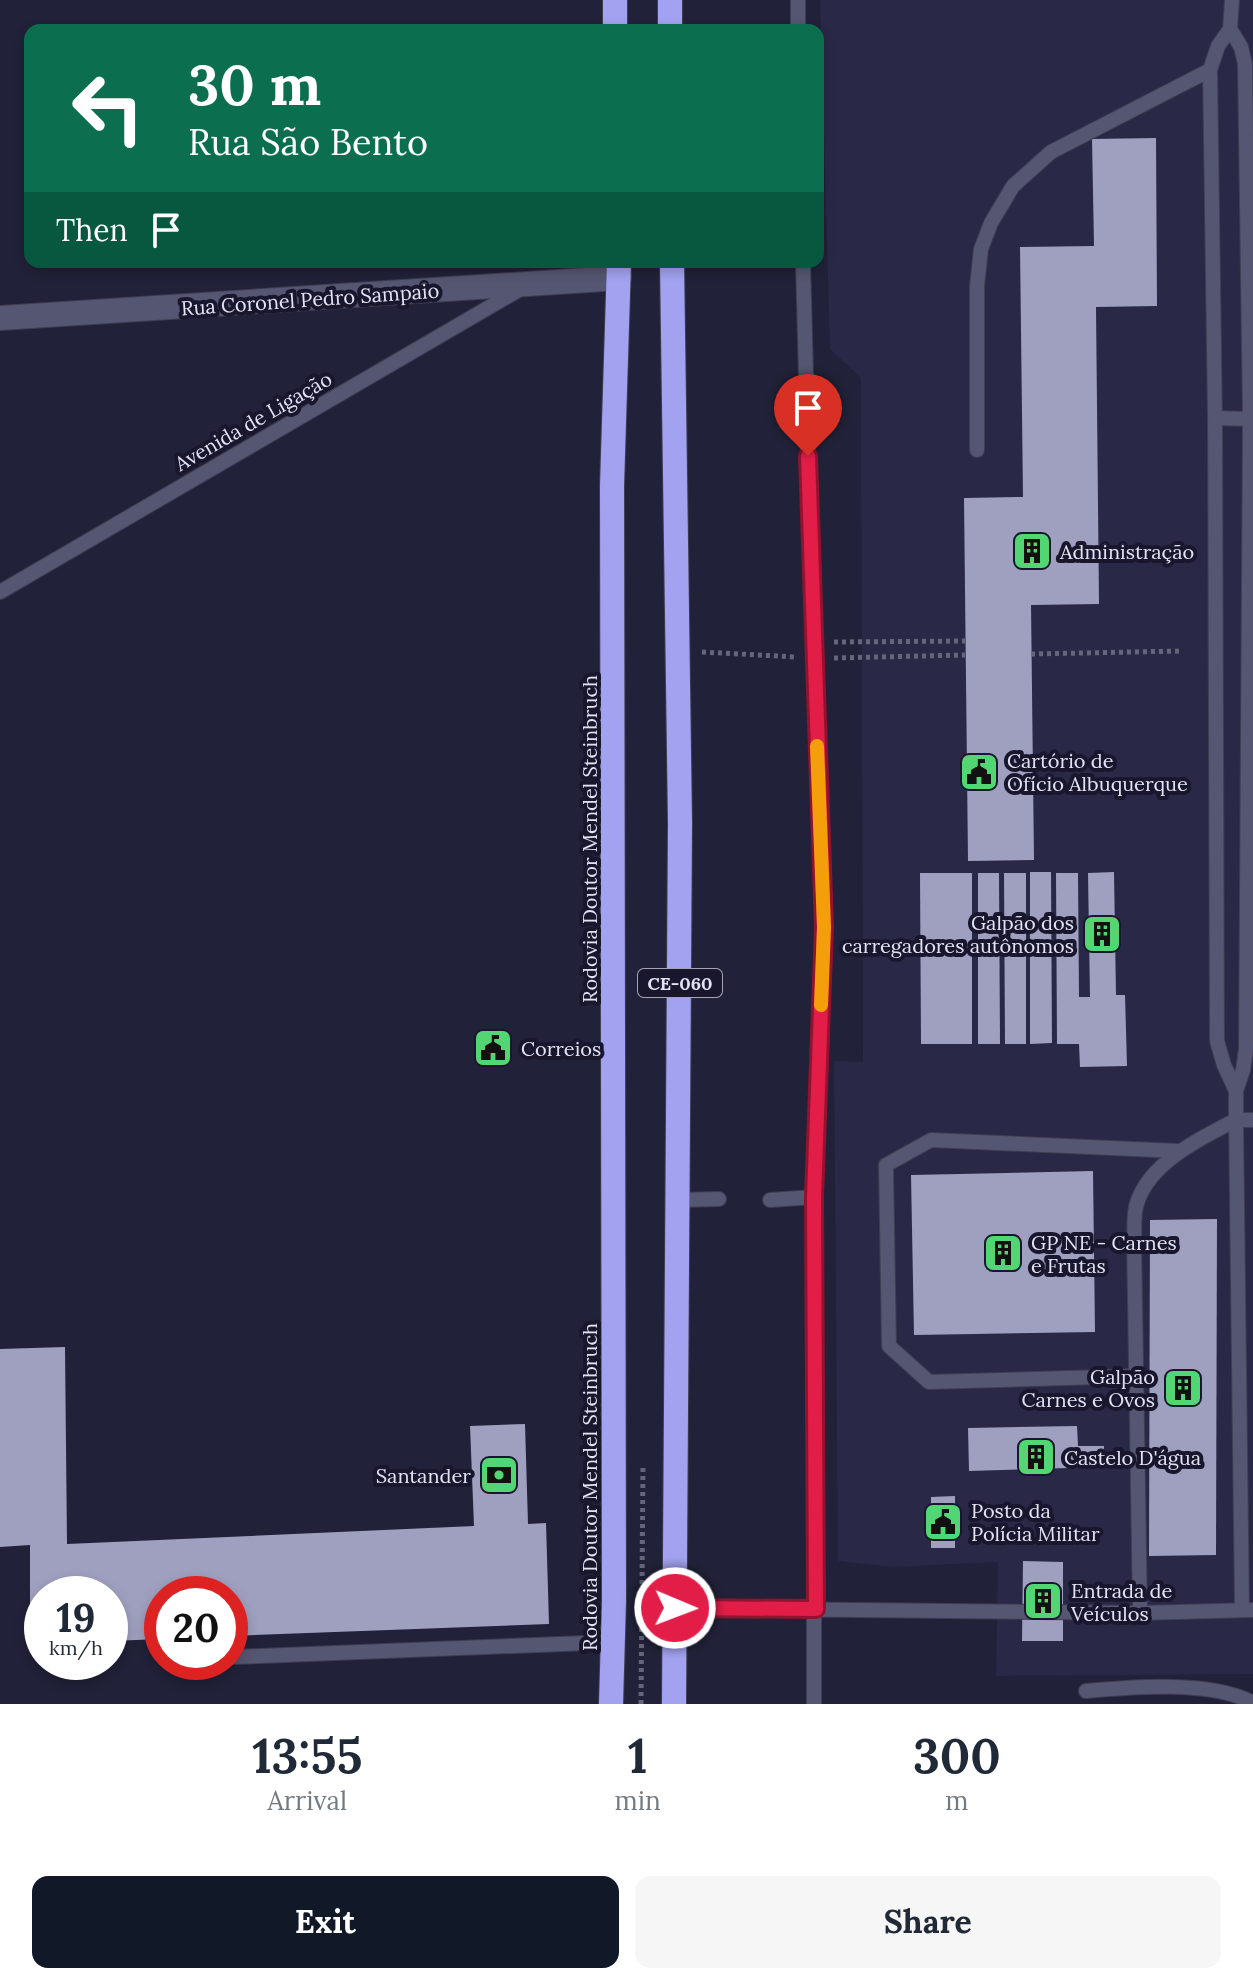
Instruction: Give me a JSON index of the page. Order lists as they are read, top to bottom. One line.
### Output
{"streets":{"highway":["Rodovia Doutor Mendel Steinbruch","CE-060"],"street":["Rua Coronel Pedro Sampaio"],"lane":["Avenida de Ligação"]},"crossings":[["Rua Coronel Pedro Sampaio","Avenida de Ligação"],["Rua Coronel Pedro Sampaio","Rodovia Doutor Mendel Steinbruch"]],"places":{"building":["Administração","Galpão dos carregadores autônomos","GP NE - Carnes e Frutas","Galpão Carnes e Ovos","Castelo D'água","Entrada de Veículos"],"public building":["Cartório de Ofício Albuquerque","Correios","Posto da Polícia Militar"],"bank":["Santander"]},"page":{"turn":["30 m","Rua São Bento"],"then":"Then","speed":"19 km/h","limit":"20","eta":["13:55","Arrival","1","min","300","m"],"buttons":["Exit","Share"]}}
